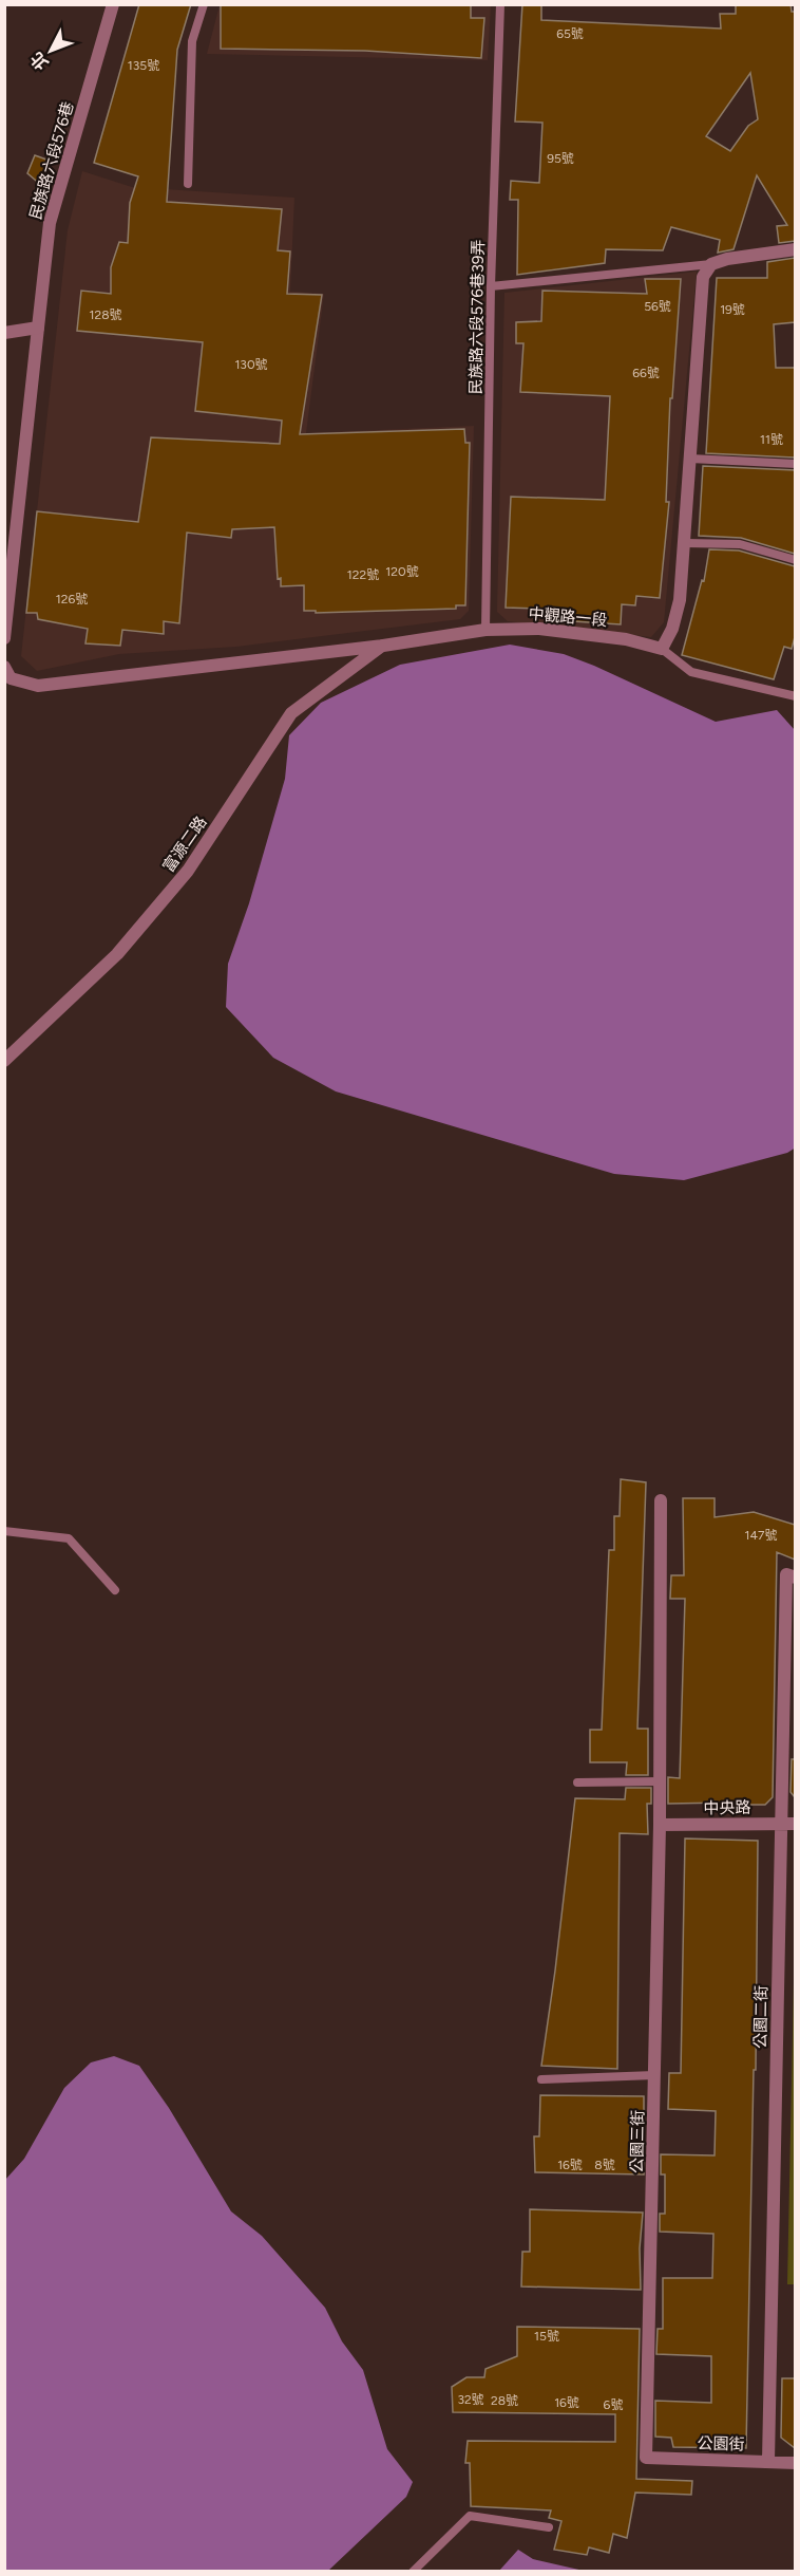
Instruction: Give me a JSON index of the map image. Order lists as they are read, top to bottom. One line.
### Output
{"streets":{"street":["民族路六段576巷","中觀路一段","富源二路","中央路","公園二街","公園三街","公園街"],"lane":["民族路六段576巷39弄"]},"crossings":[["民族路六段576巷39弄","中觀路一段"],["中觀路一段","富源二路"],["中央路","公園二街"],["中央路","公園三街"],["公園二街","公園街"],["公園三街","公園街"]],"house_numbers":["65號","135號","95號","56號","19號","128號","130號","66號","11號","120號","122號","126號","147號","16號","8號","15號","32號","28號","16號","6號"],"north":"bottom left"}
